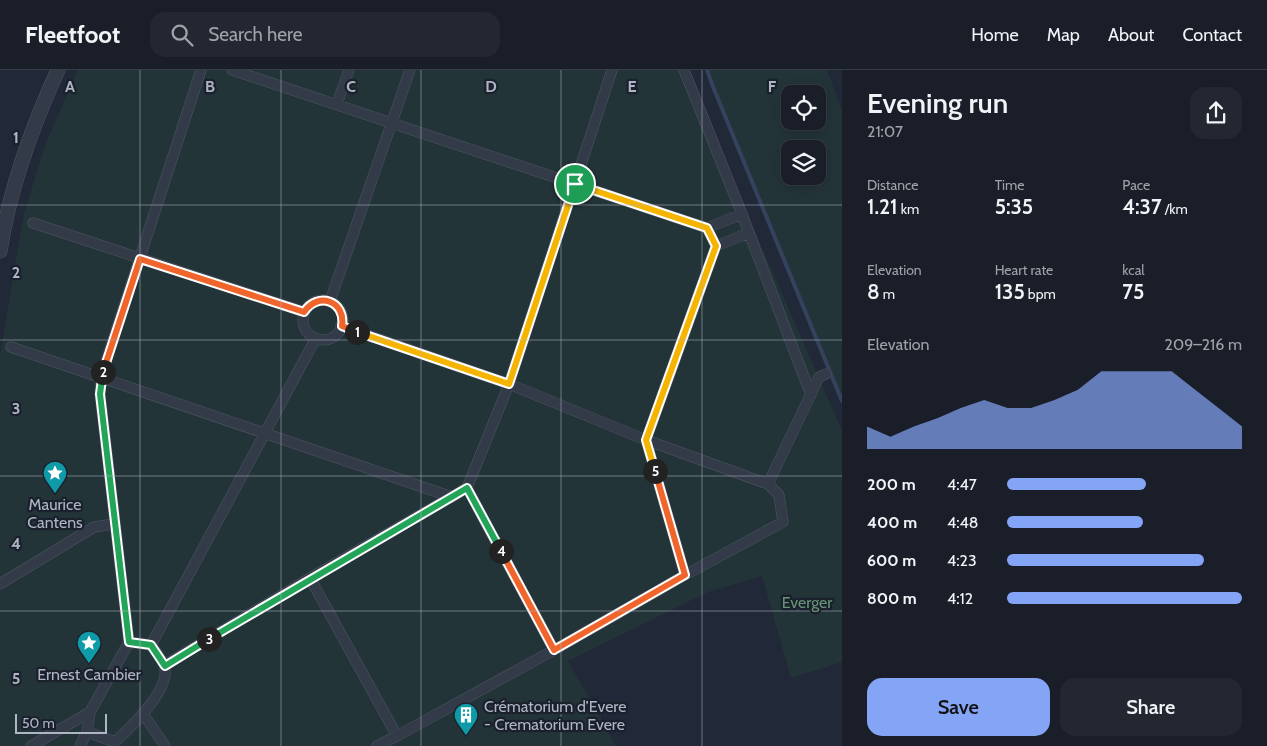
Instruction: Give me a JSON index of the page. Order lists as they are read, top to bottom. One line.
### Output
{"parks":["Everger"],"places":{"place":["Maurice Cantens","Ernest Cambier"],"building":["Crématorium d’Evere - Crematorium Evere"]},"scale_bar":"50 m","page":{"header":"Fleetfoot","search":"Search here","nav":["Home","Map","About","Contact"],"heading":["Evening run","21:07"],"stats":[["Distance","1.21 km"],["Time","5:35"],["Pace","4:37 /km"],["Elevation","8 m"],["Heart rate","135 bpm"],["kcal","75"]],"pins":["1","2","5","4","3"],"chart":["Elevation","209–216 m"],"list":[{"name":"200 m","note":"4:47"},{"name":"400 m","note":"4:48"},{"name":"600 m","note":"4:23"},{"name":"800 m","note":"4:12"}],"buttons":["Save","Share"],"scale":"50 m"},"grid":{"columns":["A","B","C","D","E","F"],"rows":["1","2","3","4","5"]}}
